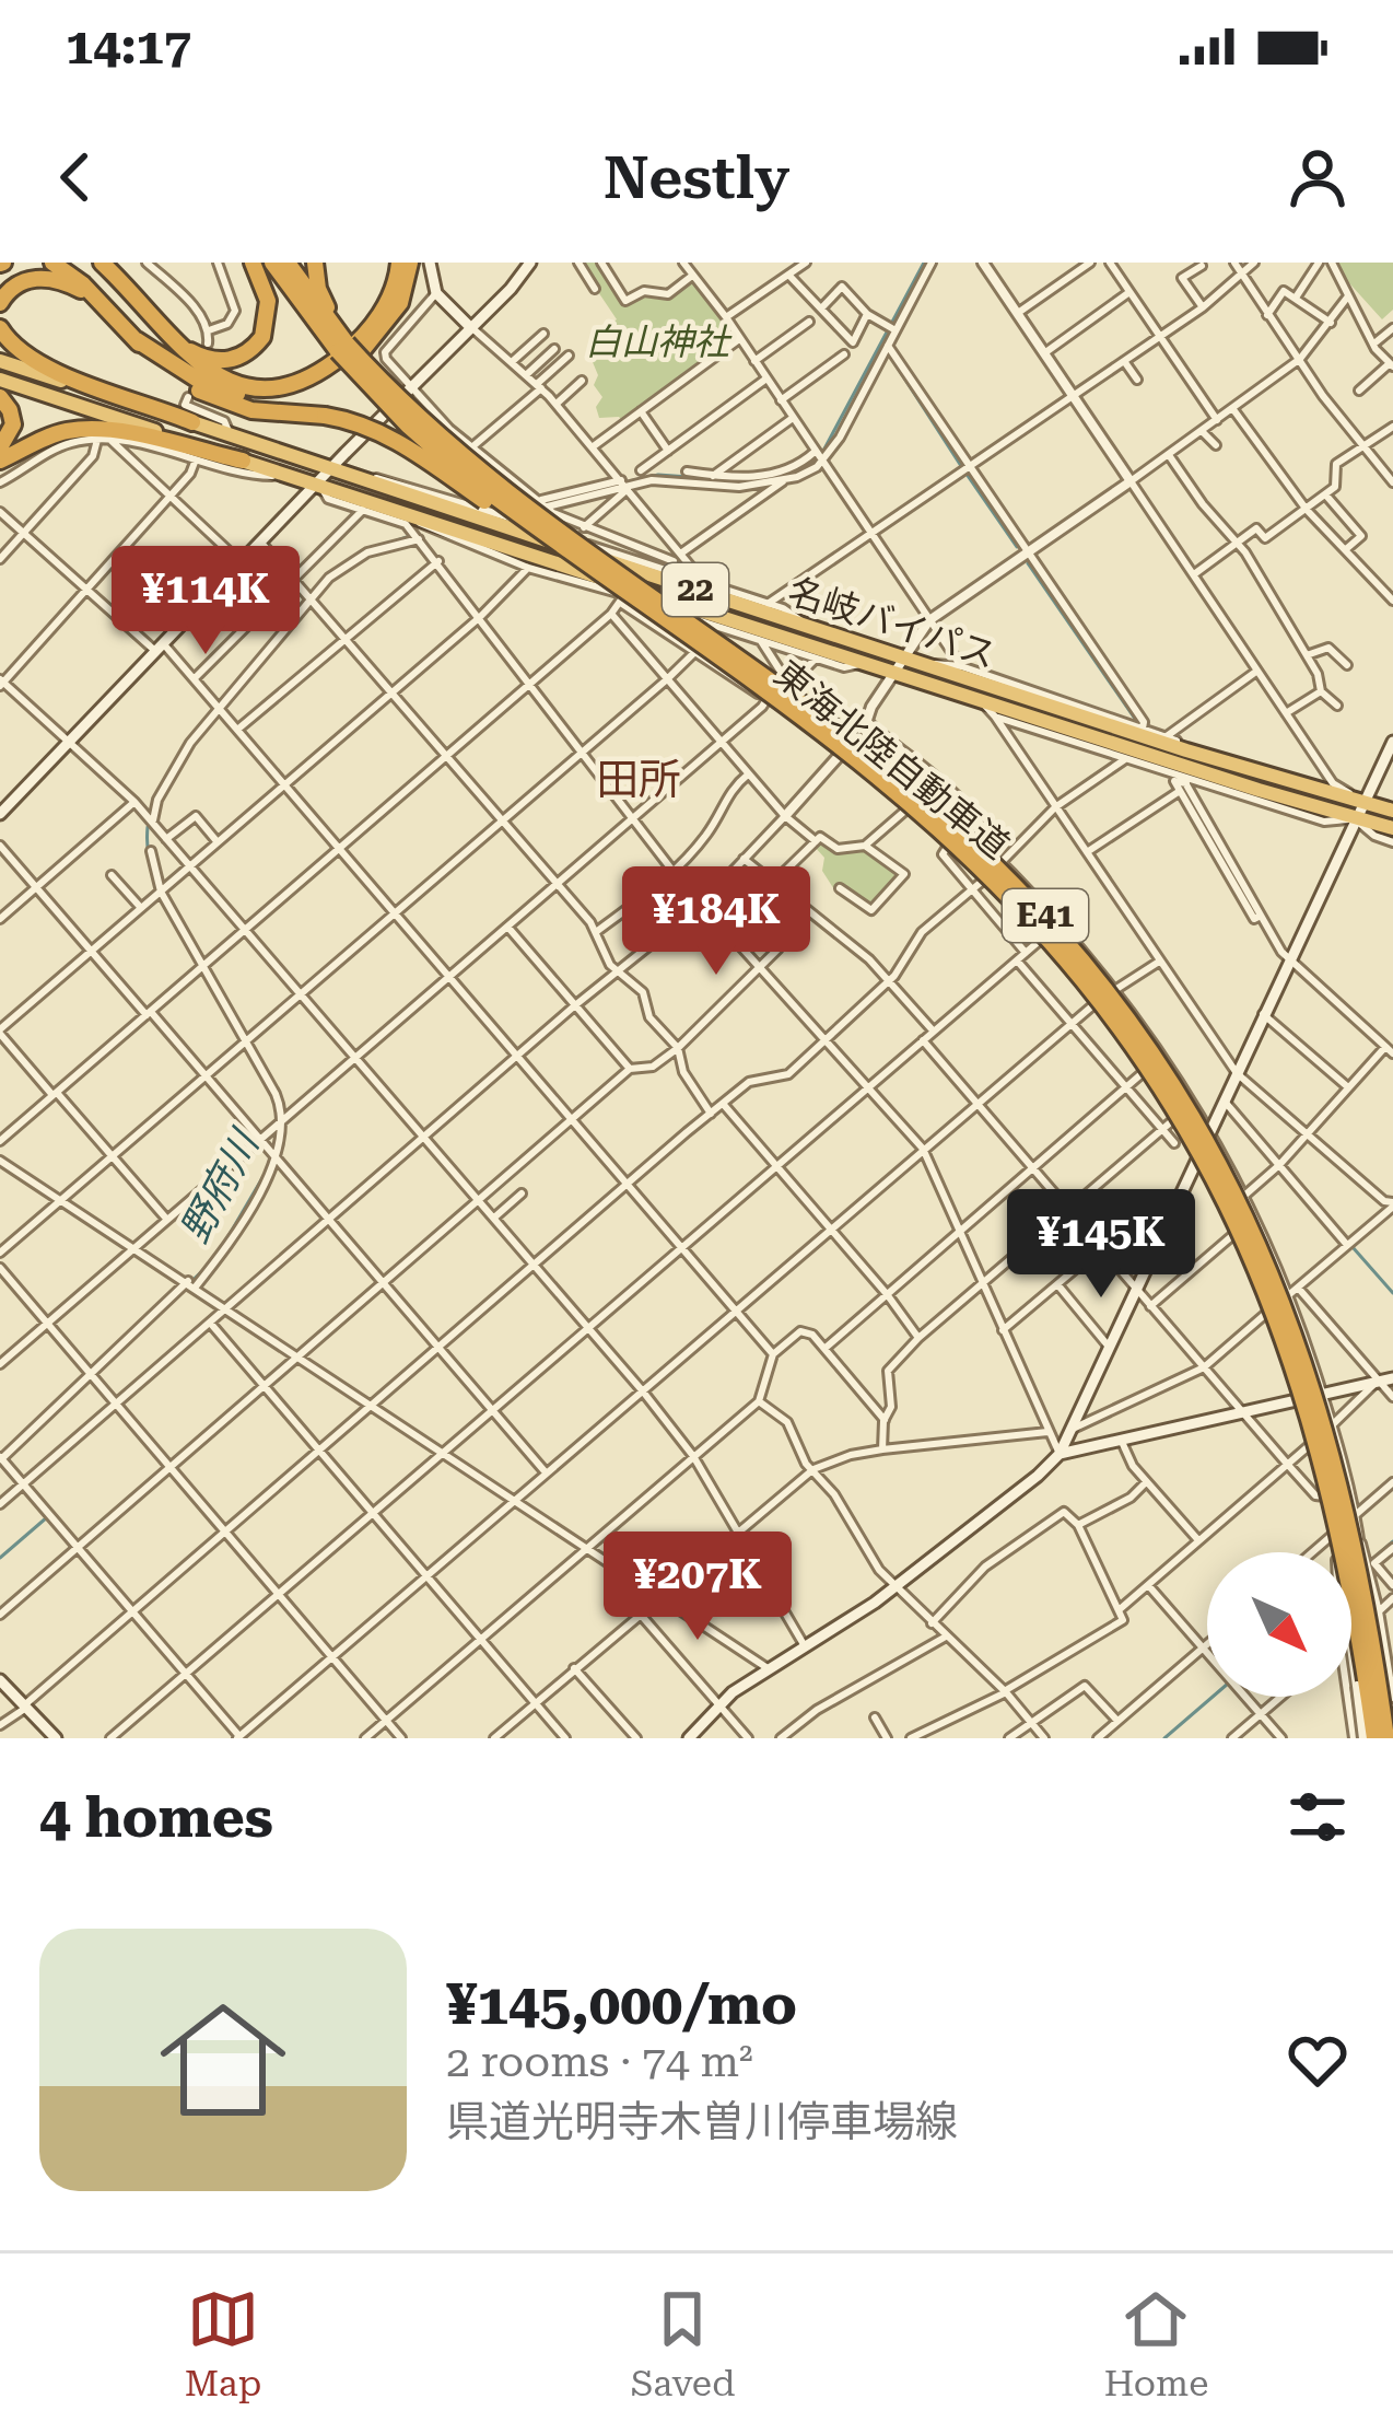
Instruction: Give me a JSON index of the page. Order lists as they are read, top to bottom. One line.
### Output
{"streets":{"highway":["22","名岐バイパス","東海北陸自動車道","E41"]},"districts":["田所"],"water":["野府川"],"parks":["白山神社"],"north":"bottom right","page":{"status":"14:17","header":"Nestly","price":["¥114K","¥184K","¥145K","¥207K"],"heading":"4 homes","list":[{"name":"¥145,000/mo","note":"2 rooms · 74 m² · 県道光明寺木曽川停車場線"}],"tabs":["Map","Saved","Home"]}}
